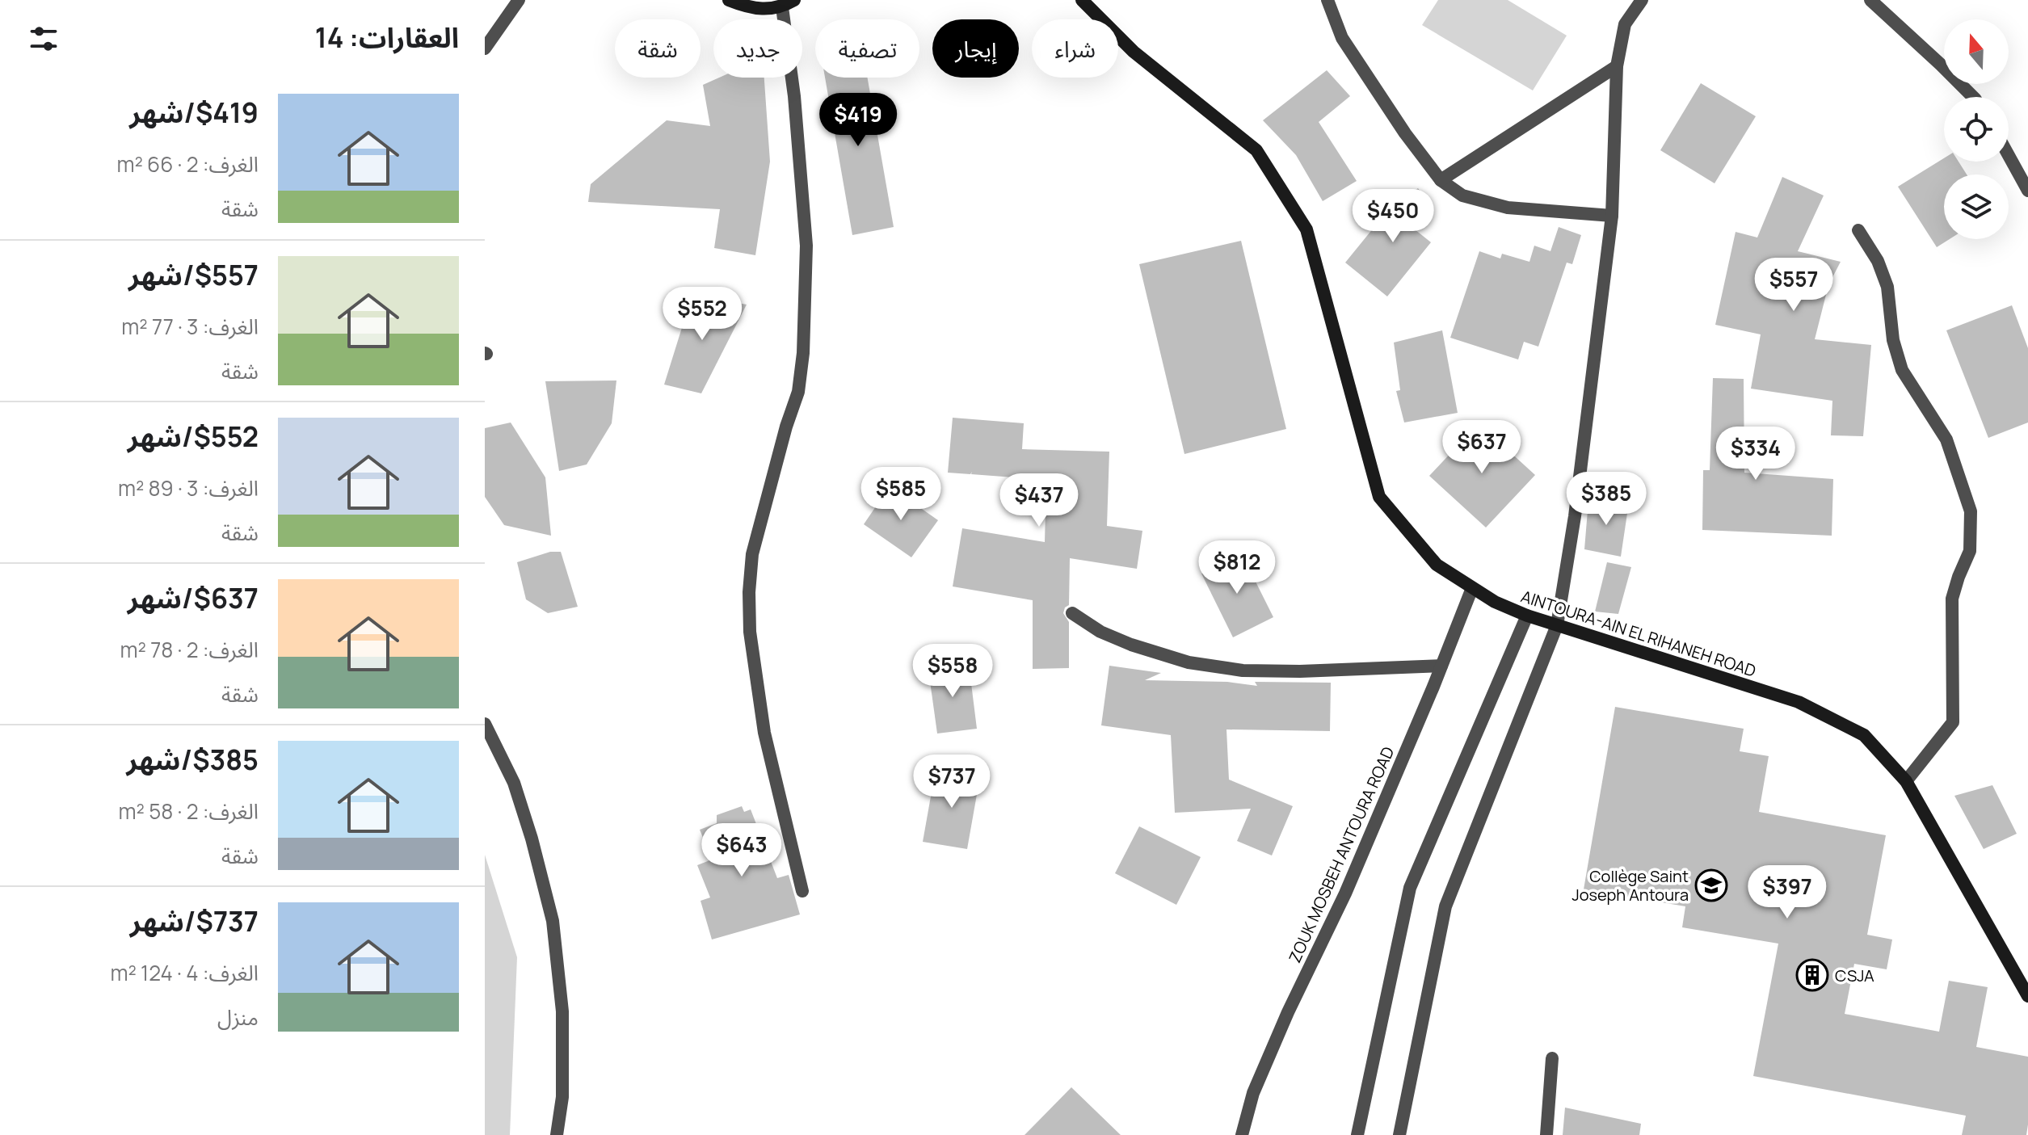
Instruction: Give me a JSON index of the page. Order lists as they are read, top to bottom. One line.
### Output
{"streets":{"main road":["AINTOURA-AIN EL RIHANEH ROAD"],"street":["ZOUK MOSBEH ANTOURA ROAD"]},"crossings":[["AINTOURA-AIN EL RIHANEH ROAD","ZOUK MOSBEH ANTOURA ROAD"]],"places":{"school or university":["Collège Saint Joseph Antoura"],"building":["CSJA"]},"north":"top","page":{"heading":"العقارات: 14","chip":["شراء","إيجار","تصفية","جديد","شقة"],"list":[{"name":"$419/شهر","note":"الغرف: 2 · 66 m² · شقة"},{"name":"$557/شهر","note":"الغرف: 3 · 77 m² · شقة"},{"name":"$552/شهر","note":"الغرف: 3 · 89 m² · شقة"},{"name":"$637/شهر","note":"الغرف: 2 · 78 m² · شقة"},{"name":"$385/شهر","note":"الغرف: 2 · 58 m² · شقة"},{"name":"$737/شهر","note":"الغرف: 4 · 124 m² · منزل"}],"price":["$419","$450","$557","$552","$637","$334","$585","$385","$437","$812","$558","$737","$643","$397"]}}
